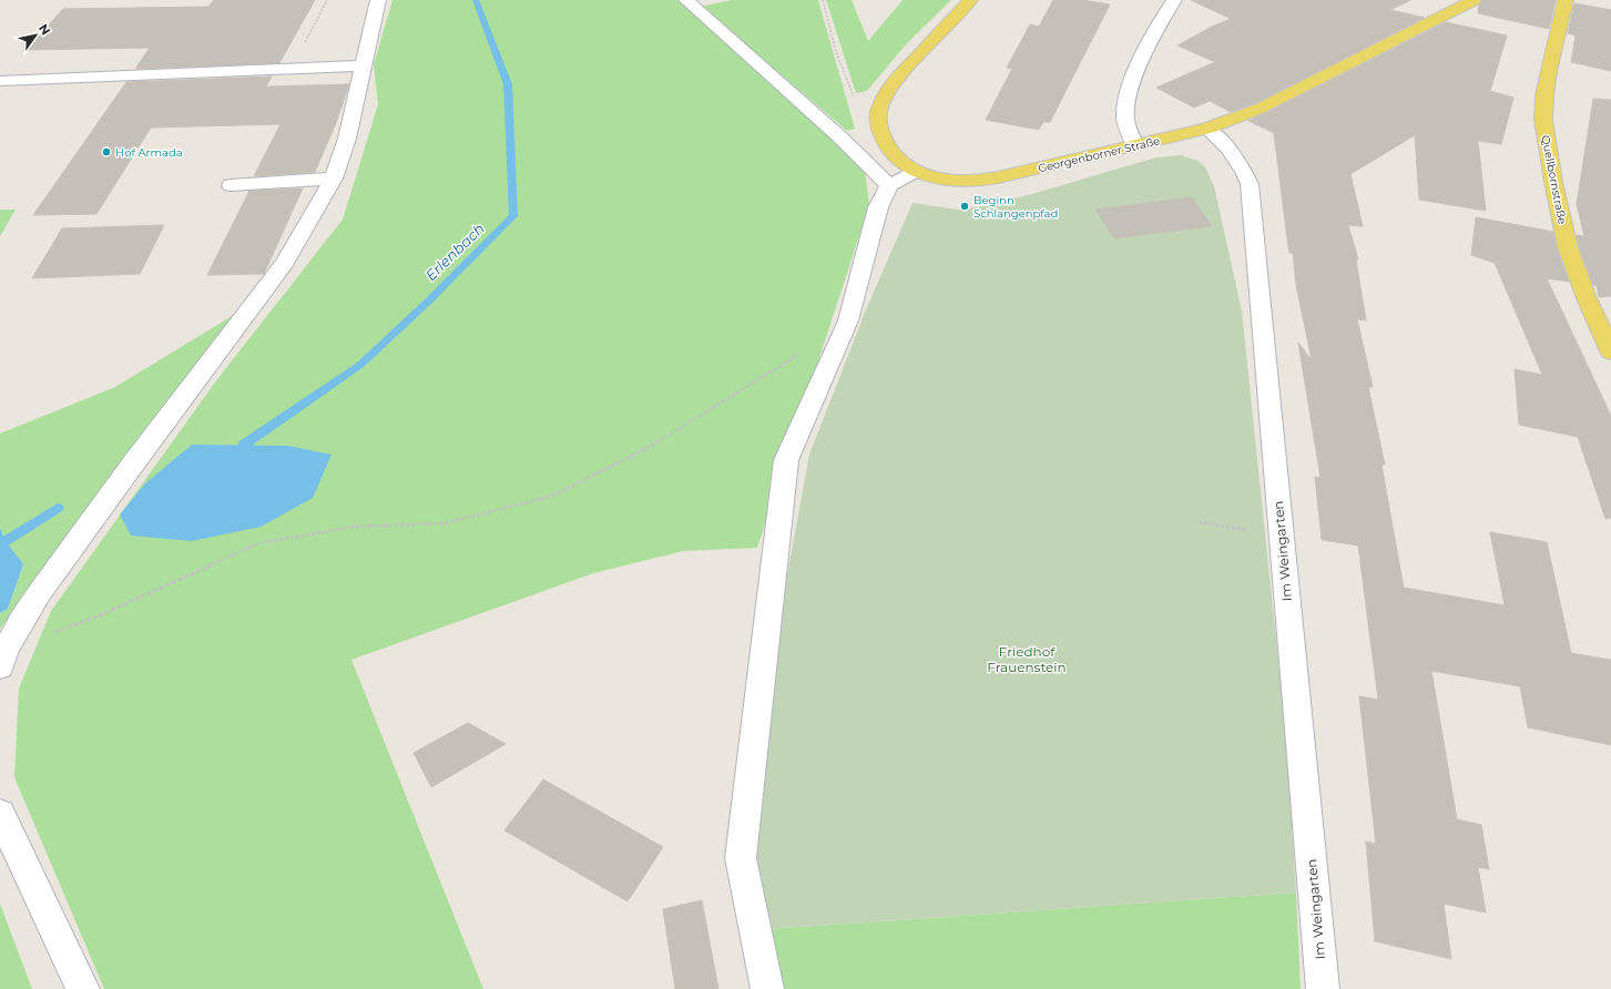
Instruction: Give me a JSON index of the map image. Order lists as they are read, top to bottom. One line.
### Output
{"streets":{"main road":["Georgenborner Straße","Quellbornstraße"],"street":["Im Weingarten"]},"crossings":[["Georgenborner Straße","Im Weingarten"]],"water":["Erlenbach"],"parks":["Friedhof Frauenstein"],"places":["Hof Armada","Beginn Schlangenpfad"],"north":"top right"}
